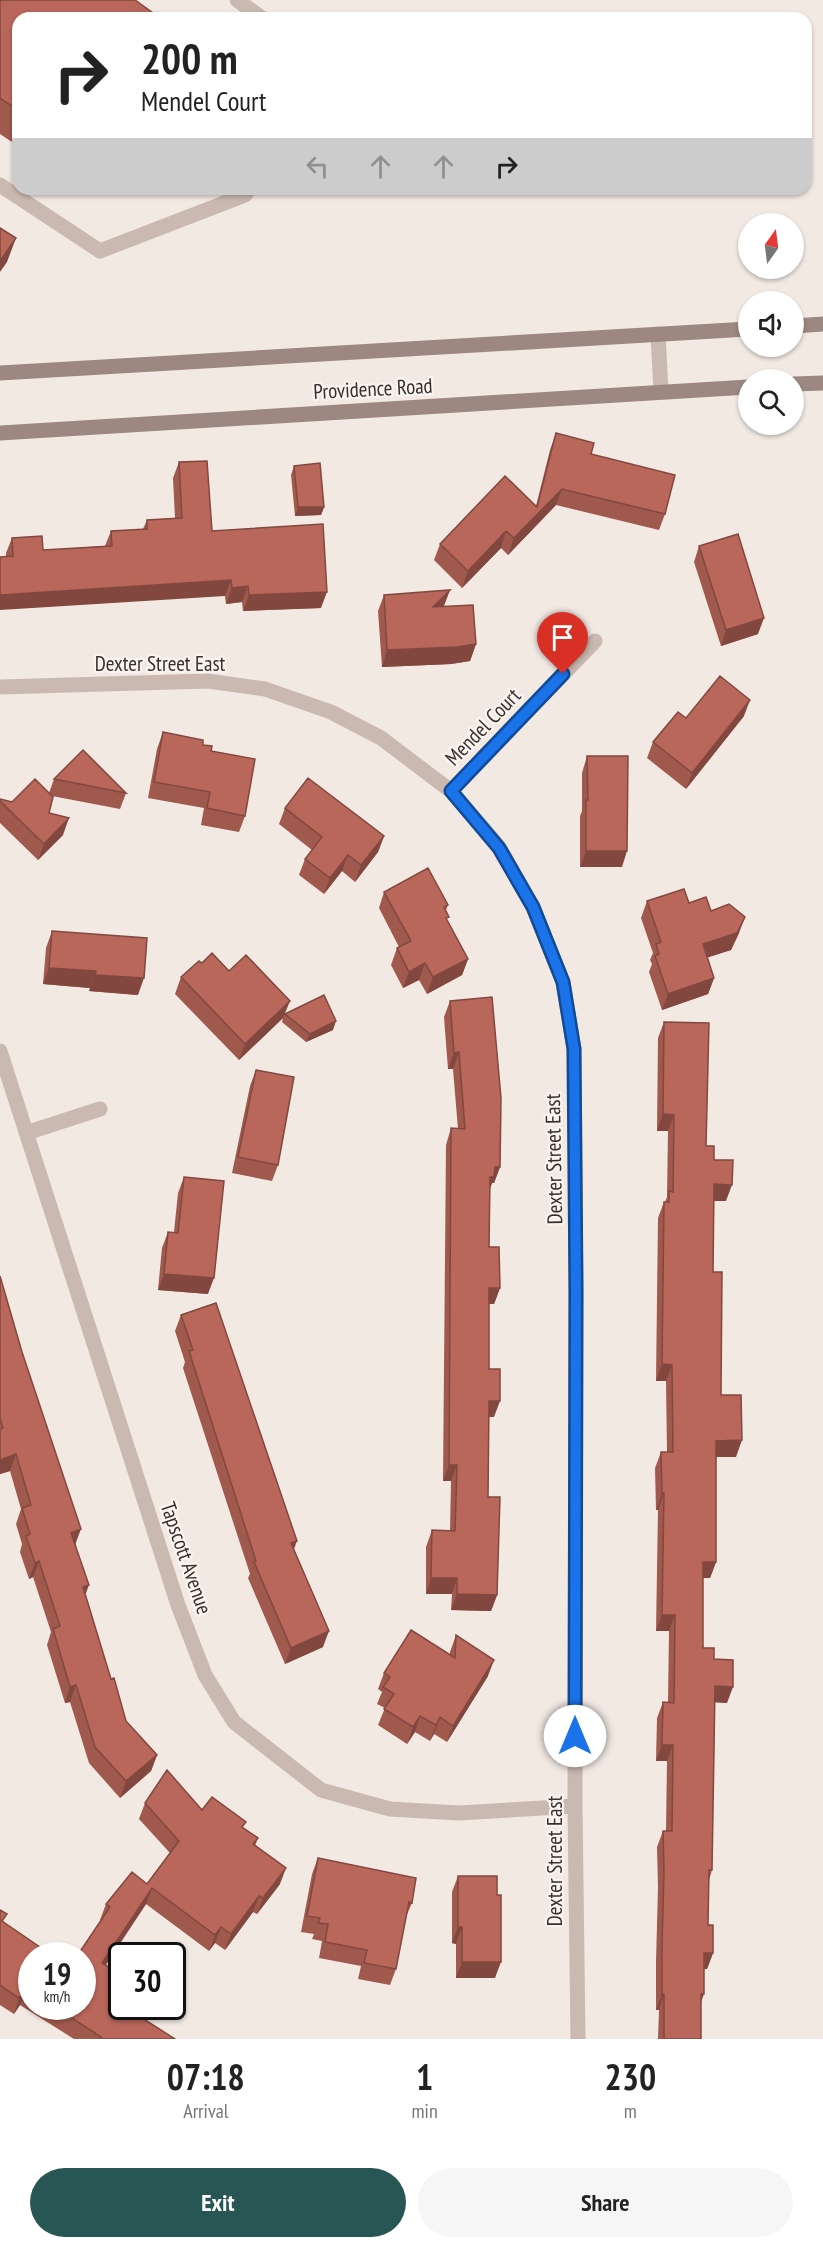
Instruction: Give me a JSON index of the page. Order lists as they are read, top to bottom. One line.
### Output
{"streets":{"main road":["Providence Road"],"street":["Dexter Street East","Mendel Court","Tapscott Avenue"]},"crossings":[["Dexter Street East","Mendel Court"],["Dexter Street East","Tapscott Avenue"]],"north":"top","page":{"turn":["200 m","Mendel Court"],"speed":"19 km/h","limit":"30","eta":["07:18","Arrival","1","min","230","m"],"buttons":["Exit","Share"]}}
